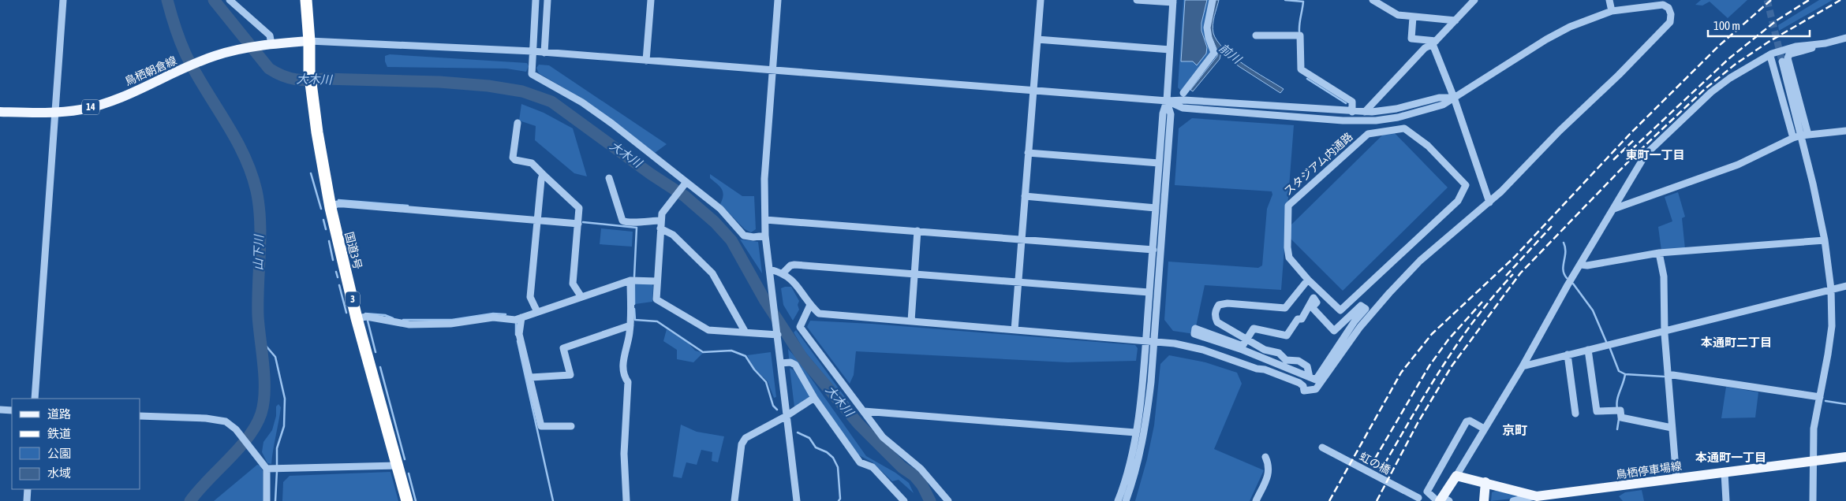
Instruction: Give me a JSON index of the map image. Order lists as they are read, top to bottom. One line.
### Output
{"streets":{"highway":["国道3号","3"],"main road":["鳥栖朝倉線","14","鳥栖停車場線"],"street":["スタジアム内通路","虹の橋"]},"crossings":[["鳥栖朝倉線","国道3号"]],"districts":["東町一丁目","本通町二丁目","京町","本通町一丁目"],"water":["前川","大木川","山下川"],"legend":["道路","鉄道","公園","水域"],"scale_bar":"100 m"}
